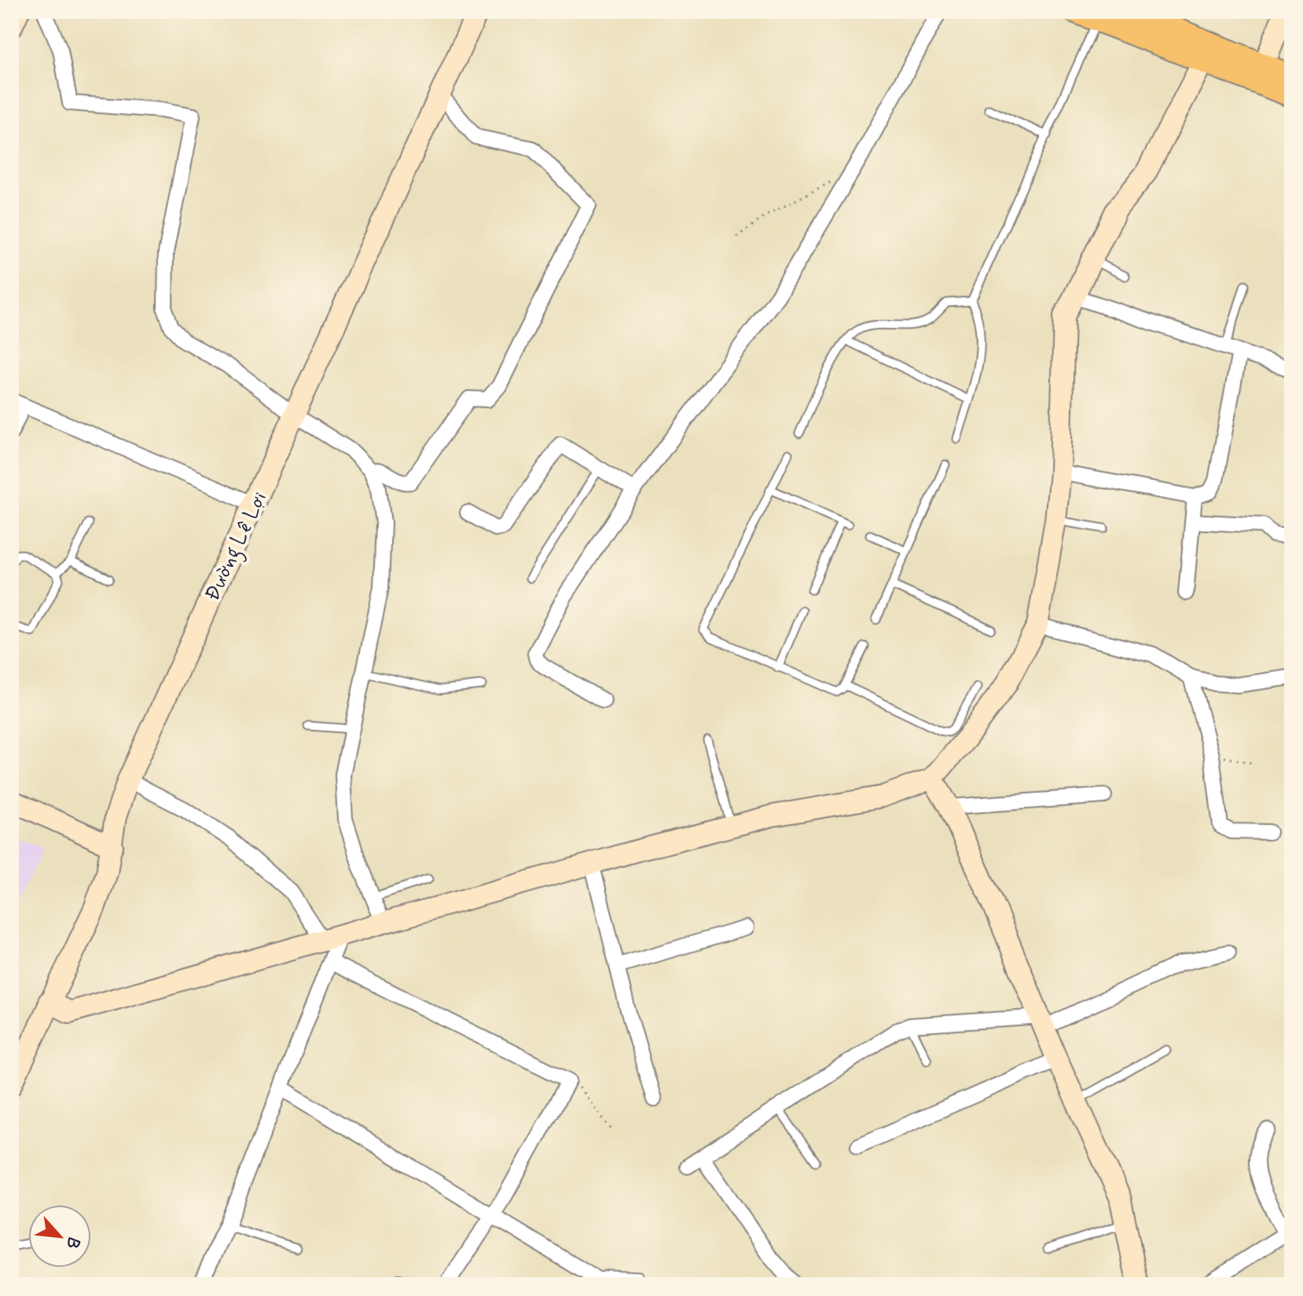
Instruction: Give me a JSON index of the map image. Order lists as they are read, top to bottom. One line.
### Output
{"streets":{"street":["Đường Lê Lợi"]},"north":"bottom right"}
